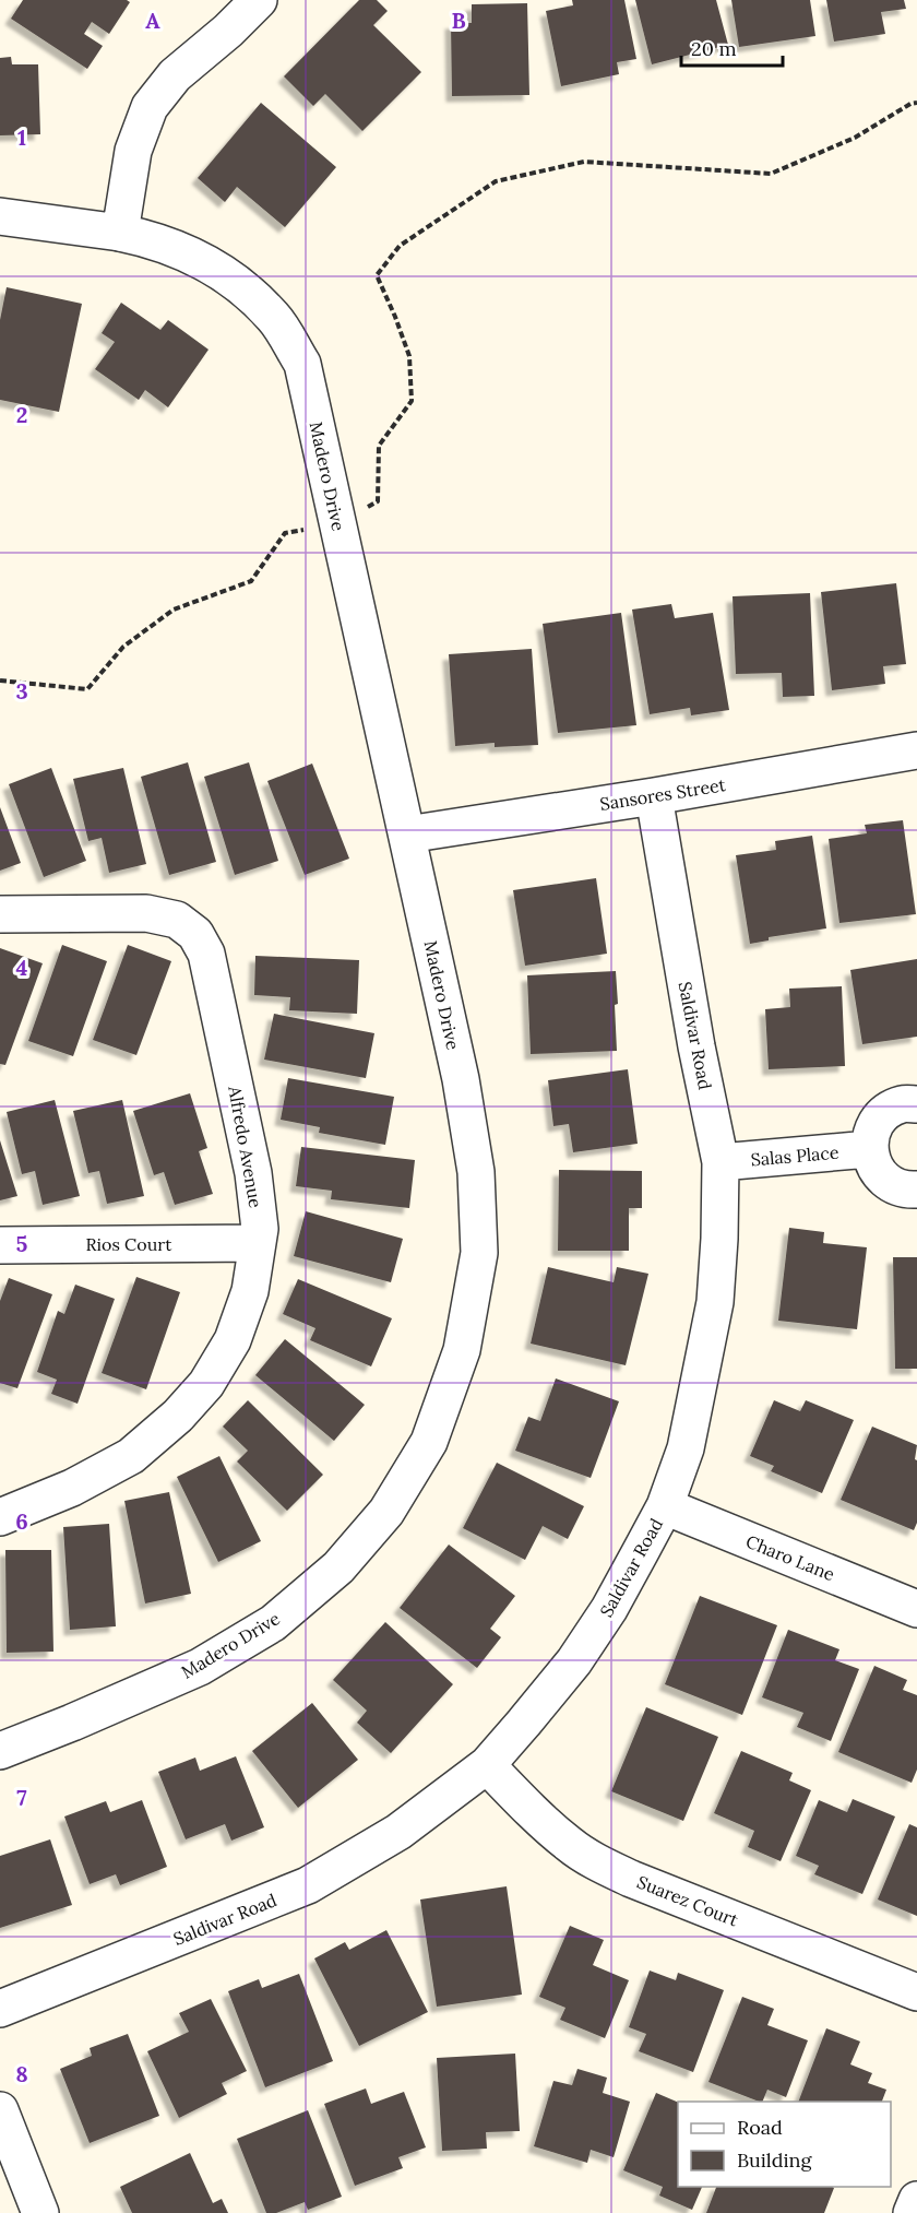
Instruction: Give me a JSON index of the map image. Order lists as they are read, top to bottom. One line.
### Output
{"streets":{"street":["Madero Drive","Sansores Street","Saldivar Road","Alfredo Avenue","Salas Place","Rios Court","Charo Lane","Suarez Court"]},"crossings":[["Madero Drive","Sansores Street"],["Sansores Street","Saldivar Road"],["Saldivar Road","Salas Place"],["Saldivar Road","Charo Lane"],["Saldivar Road","Suarez Court"],["Alfredo Avenue","Rios Court"]],"legend":["Road","Building"],"scale_bar":"20 m","grid":{"columns":["A","B"],"rows":["1","2","3","4","5","6","7","8"]}}
